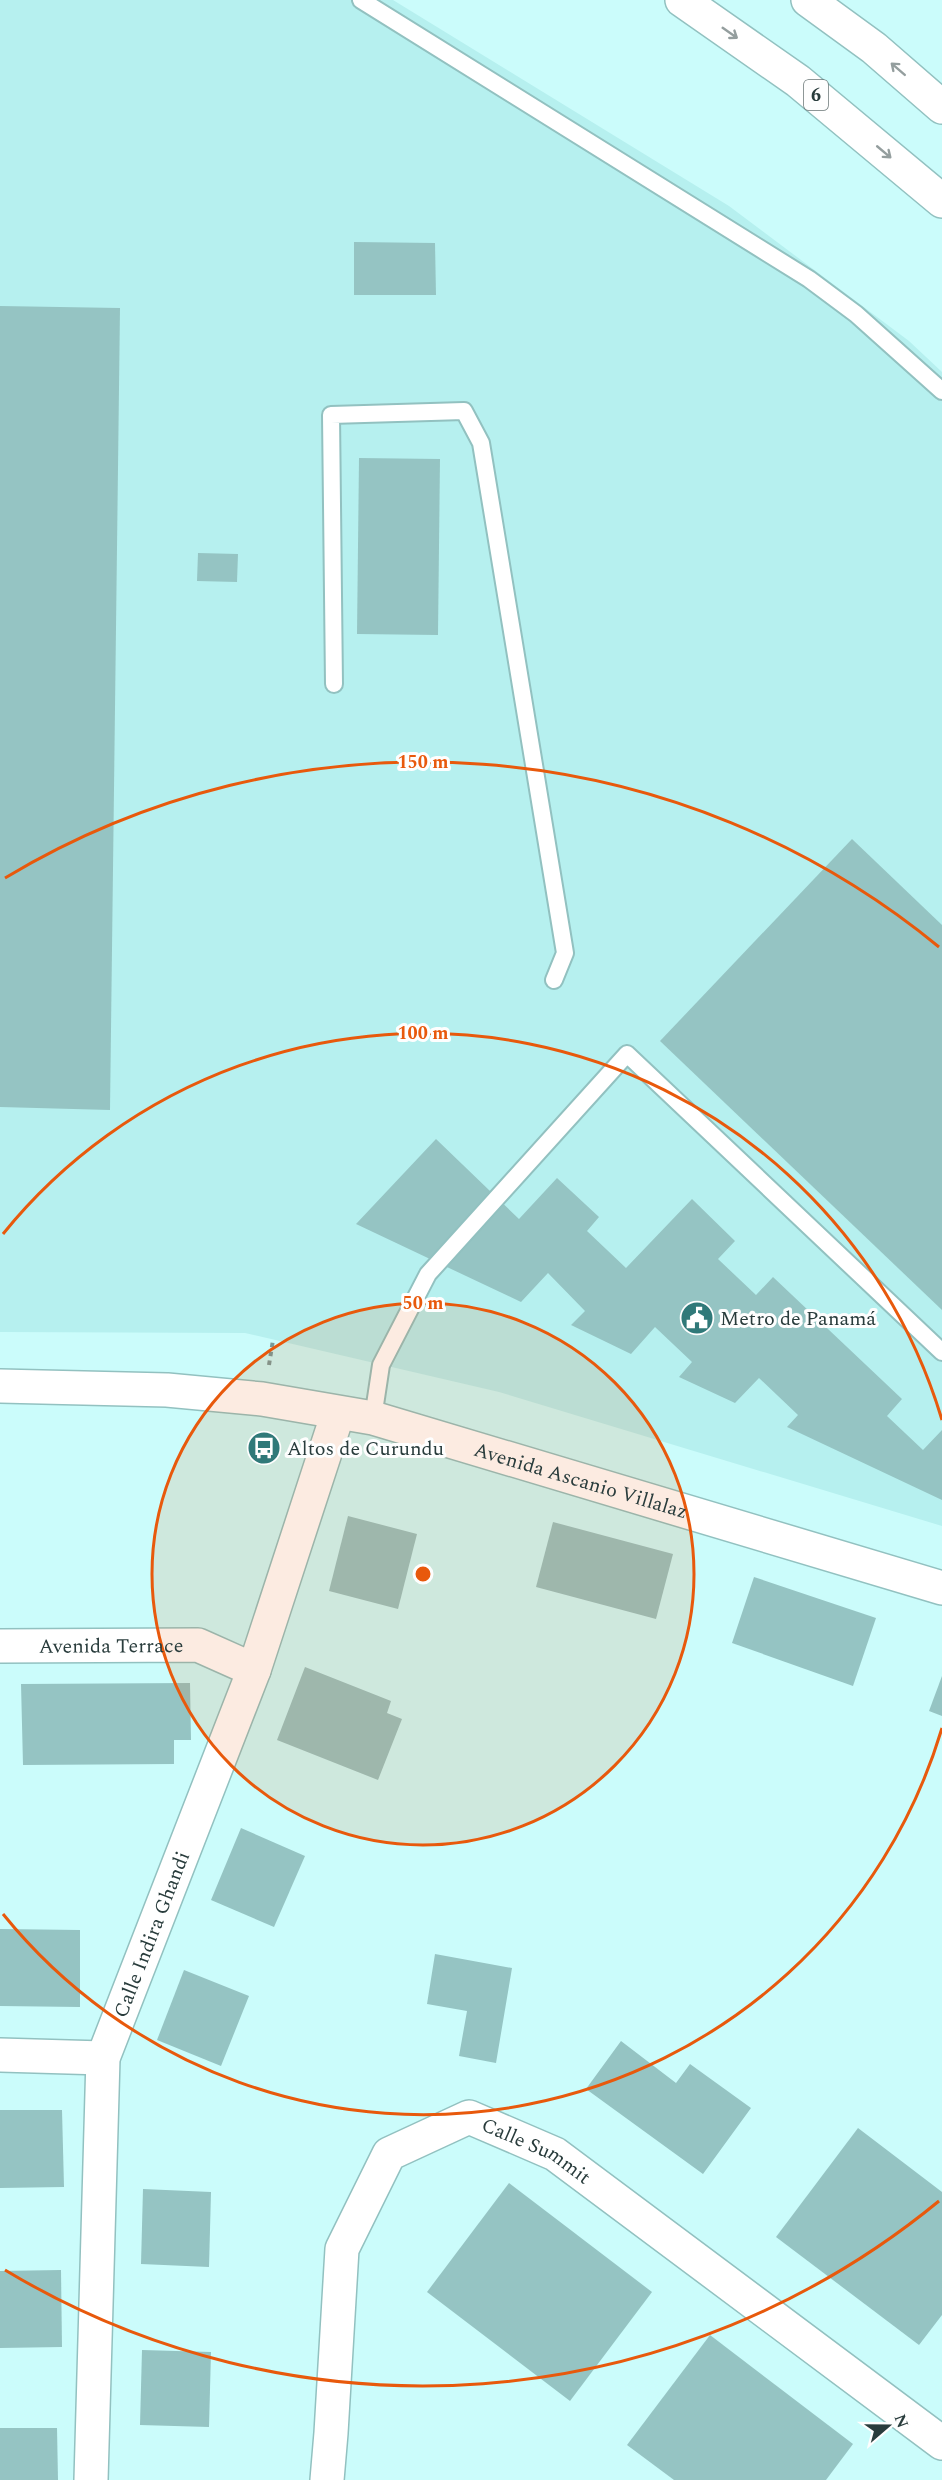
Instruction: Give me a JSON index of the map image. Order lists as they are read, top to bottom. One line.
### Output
{"streets":{"main road":["6","Avenida Ascanio Villalaz","Avenida Terrace","Calle Indira Ghandi","Calle Summit"]},"crossings":[["Avenida Ascanio Villalaz","Calle Indira Ghandi"],["Avenida Terrace","Calle Indira Ghandi"]],"places":{"public building":["Metro de Panamá"],"bus stop":["Altos de Curundu"]},"north":"right","rings":["150 m","100 m","50 m"]}
